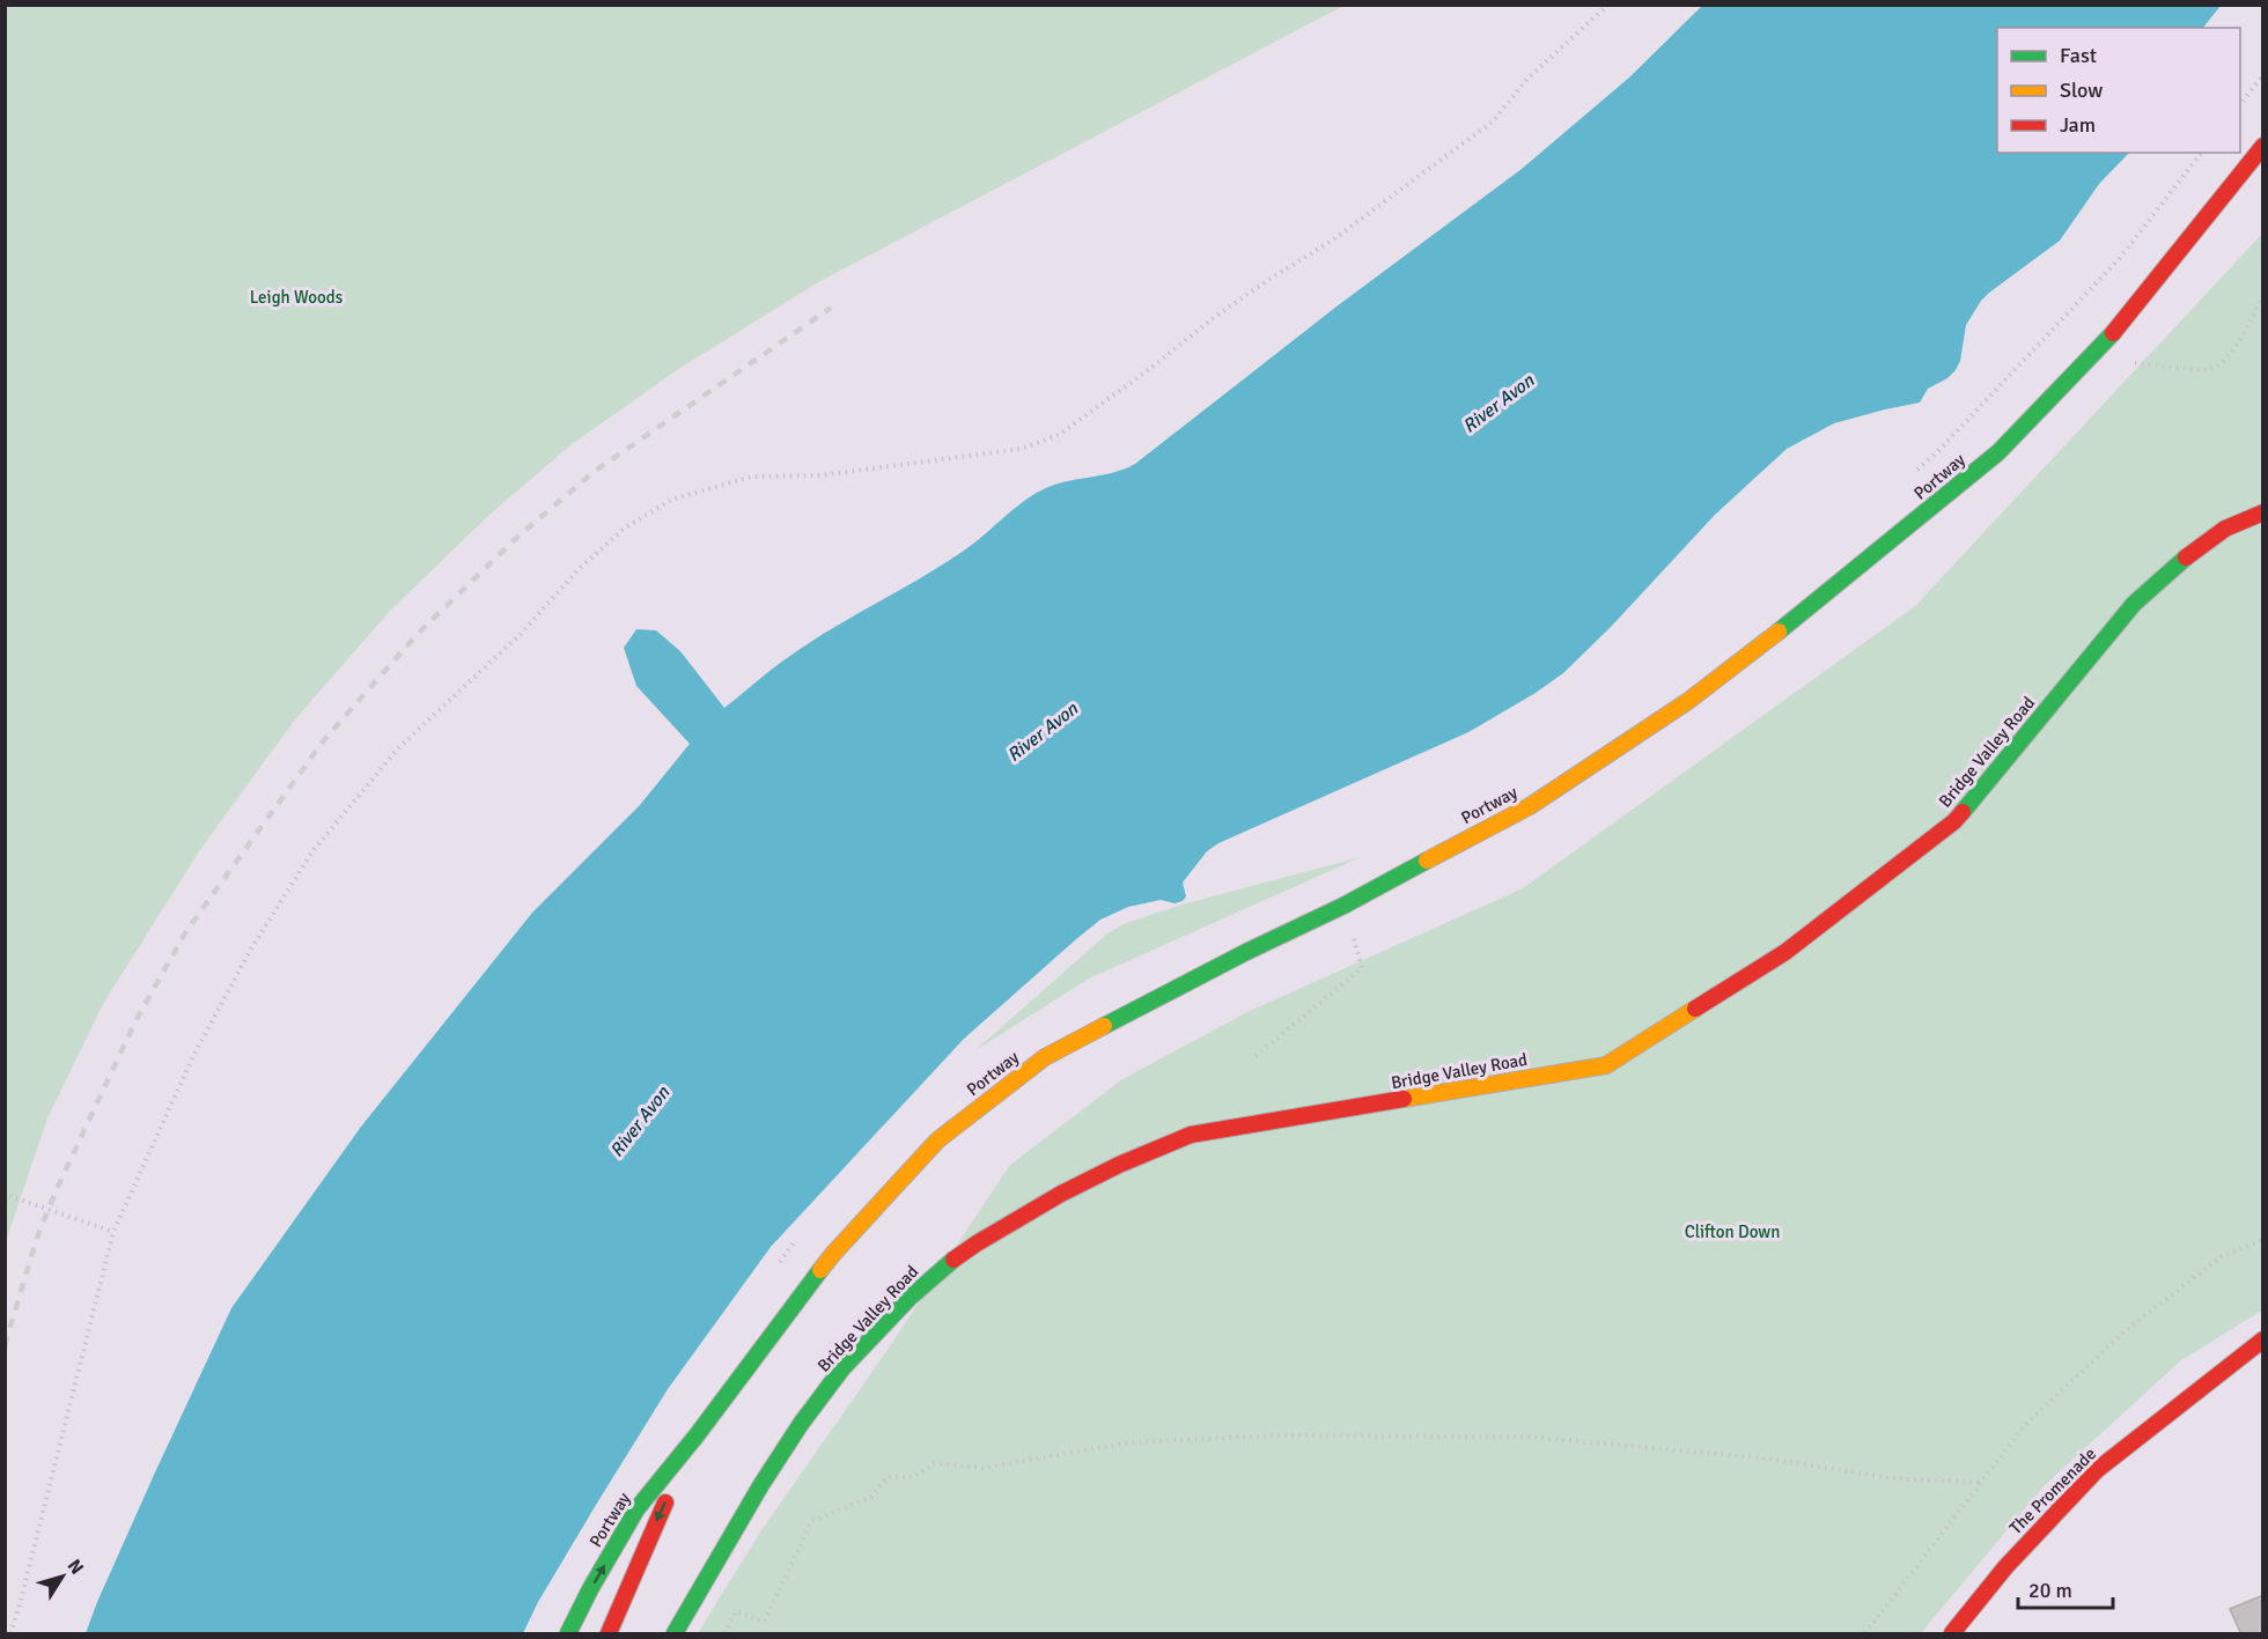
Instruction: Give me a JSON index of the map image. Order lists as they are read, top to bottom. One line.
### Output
{"streets":{"main road":["Portway","Bridge Valley Road","The Promenade"]},"water":["River Avon"],"parks":["Leigh Woods","Clifton Down"],"legend":["Fast","Slow","Jam"],"scale_bar":"20 m","north":"top right"}
